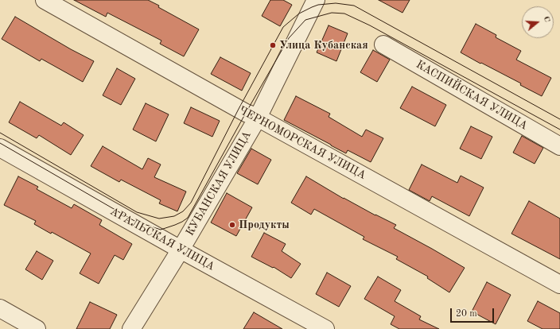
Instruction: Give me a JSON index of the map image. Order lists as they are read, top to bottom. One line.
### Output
{"streets":{"street":["КАСПИЙСКАЯ УЛИЦА","ЧЕРНОМОРСКАЯ УЛИЦА","КУБАНСКАЯ УЛИЦА","АРАЛЬСКАЯ УЛИЦА"]},"crossings":[["ЧЕРНОМОРСКАЯ УЛИЦА","КУБАНСКАЯ УЛИЦА"],["КУБАНСКАЯ УЛИЦА","АРАЛЬСКАЯ УЛИЦА"]],"places":["Улица Кубанская","Продукты"],"scale_bar":"20 m","north":"right"}
